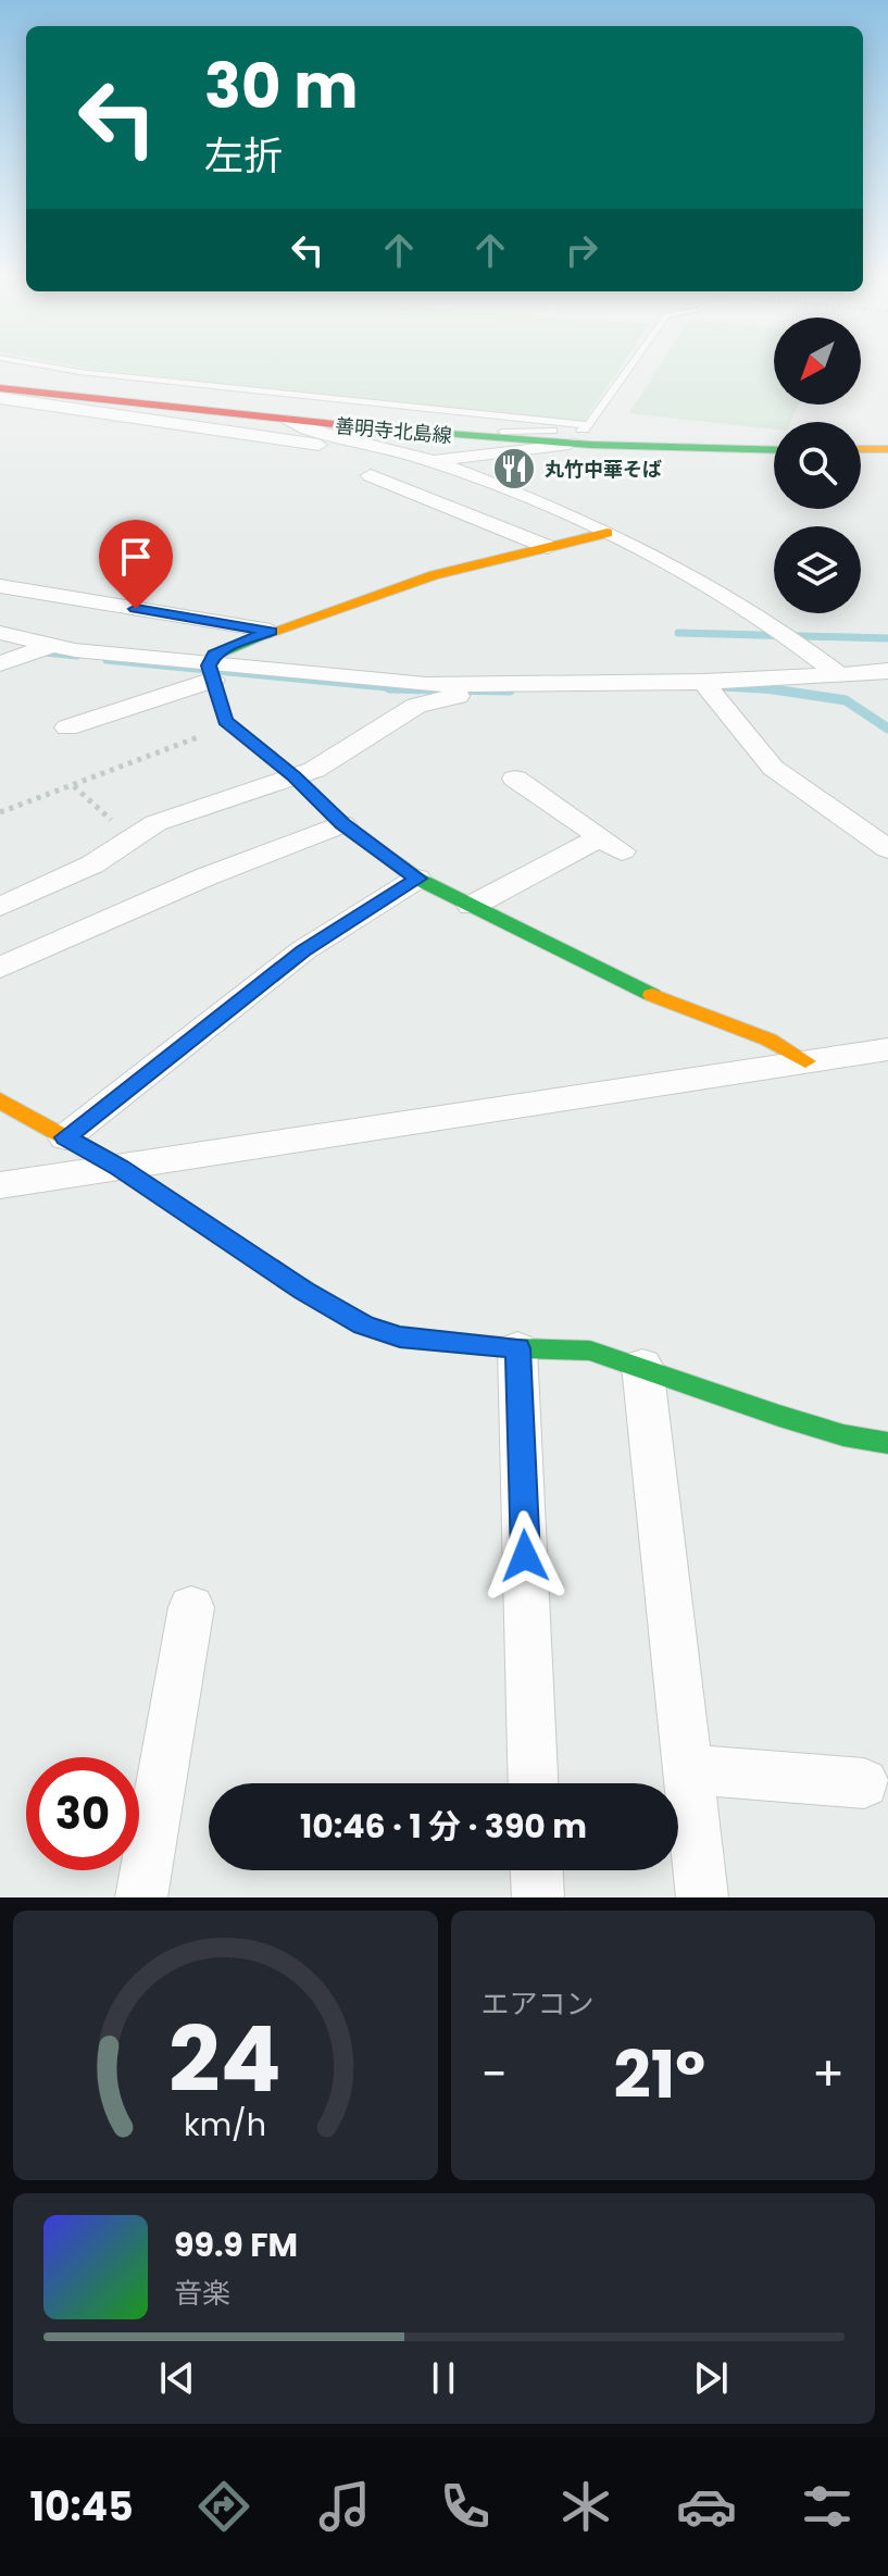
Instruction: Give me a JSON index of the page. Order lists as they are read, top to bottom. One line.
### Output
{"streets":{"street":["善明寺北島線"]},"places":{"restaurant":["丸竹中華そば"]},"north":"bottom left","page":{"turn":["30 m","左折"],"limit":"30","trip":"10:46 · 1 分 · 390 m","tile":"エアコン","heat":["−","21°","+"],"song":["99.9 FM","音楽"],"tabs":"10:45","gauge":["24","km/h"]}}
